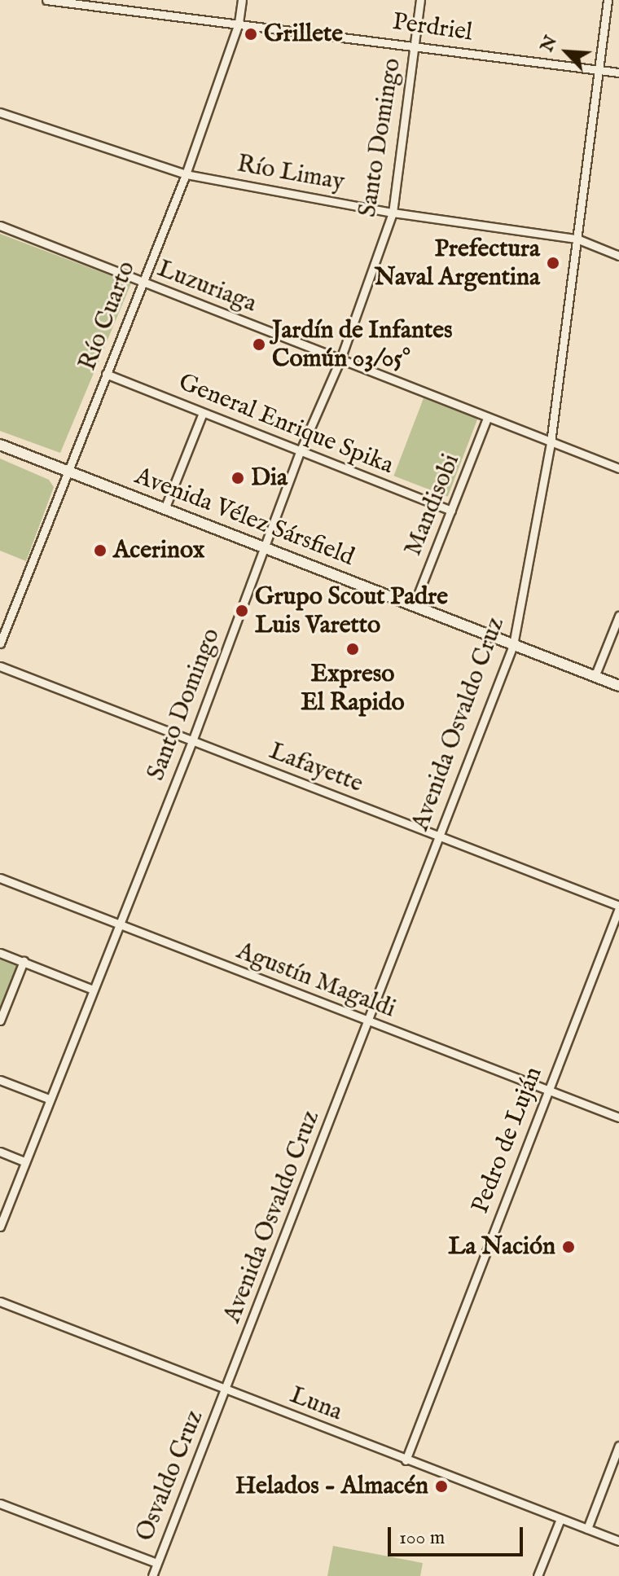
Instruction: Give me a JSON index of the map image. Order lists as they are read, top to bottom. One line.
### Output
{"streets":{"main road":["Avenida Vélez Sársfield"],"street":["Perdriel","Santo Domingo","Río Limay","Luzuriaga","Río Cuarto","General Enrique Spika","Mandisobi","Avenida Osvaldo Cruz","Lafayette","Agustín Magaldi","Pedro de Luján","Luna","Osvaldo Cruz"]},"crossings":[["Perdriel","Santo Domingo"],["Perdriel","Río Cuarto"],["Perdriel","Avenida Osvaldo Cruz"],["Santo Domingo","Río Limay"],["Santo Domingo","Luzuriaga"],["Santo Domingo","General Enrique Spika"],["Santo Domingo","Avenida Vélez Sársfield"],["Santo Domingo","Lafayette"],["Santo Domingo","Agustín Magaldi"],["Río Limay","Río Cuarto"],["Río Limay","Avenida Osvaldo Cruz"],["Luzuriaga","Río Cuarto"],["Luzuriaga","Mandisobi"],["Luzuriaga","Avenida Osvaldo Cruz"],["Río Cuarto","General Enrique Spika"],["Río Cuarto","Avenida Vélez Sársfield"],["General Enrique Spika","Mandisobi"],["Mandisobi","Avenida Vélez Sársfield"],["Avenida Vélez Sársfield","Avenida Osvaldo Cruz"],["Avenida Osvaldo Cruz","Lafayette"],["Avenida Osvaldo Cruz","Agustín Magaldi"],["Avenida Osvaldo Cruz","Luna"],["Avenida Osvaldo Cruz","Osvaldo Cruz"],["Lafayette","Pedro de Luján"],["Agustín Magaldi","Pedro de Luján"],["Pedro de Luján","Luna"],["Luna","Osvaldo Cruz"]],"places":["Grillete","Prefectura Naval Argentina","Jardín de Infantes Común 03/05°","Dia","Acerinox","Grupo Scout Padre Luis Varetto","Expreso El Rapido","La Nación","Helados - Almacén"],"scale_bar":"100 m","north":"top left"}
